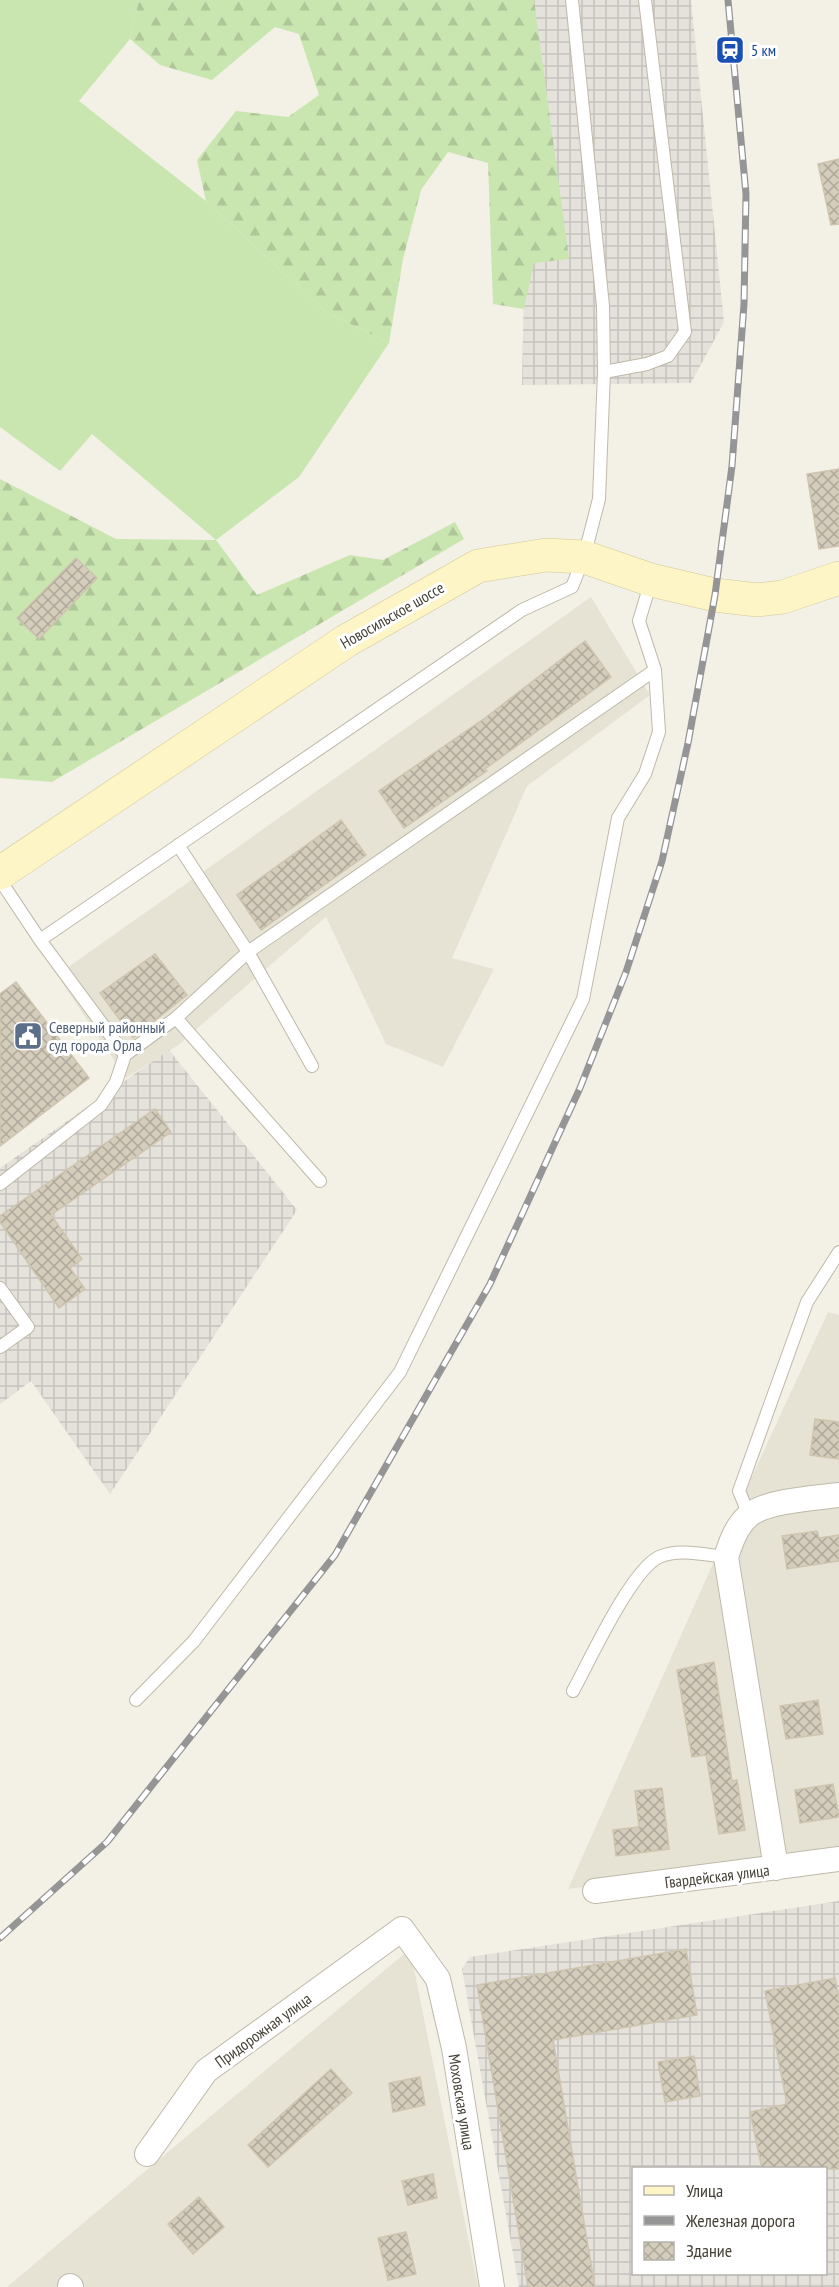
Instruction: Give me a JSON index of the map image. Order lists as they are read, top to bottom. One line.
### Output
{"streets":{"street":["Новосильское шоссе","Гвардейская улица","Придорожная улица","Моховская улица"]},"crossings":[["Придорожная улица","Моховская улица"]],"places":{"station":["5 км"],"public building":["Северный районный суд города Орла"]},"legend":["Улица","Железная дорога","Здание"]}
